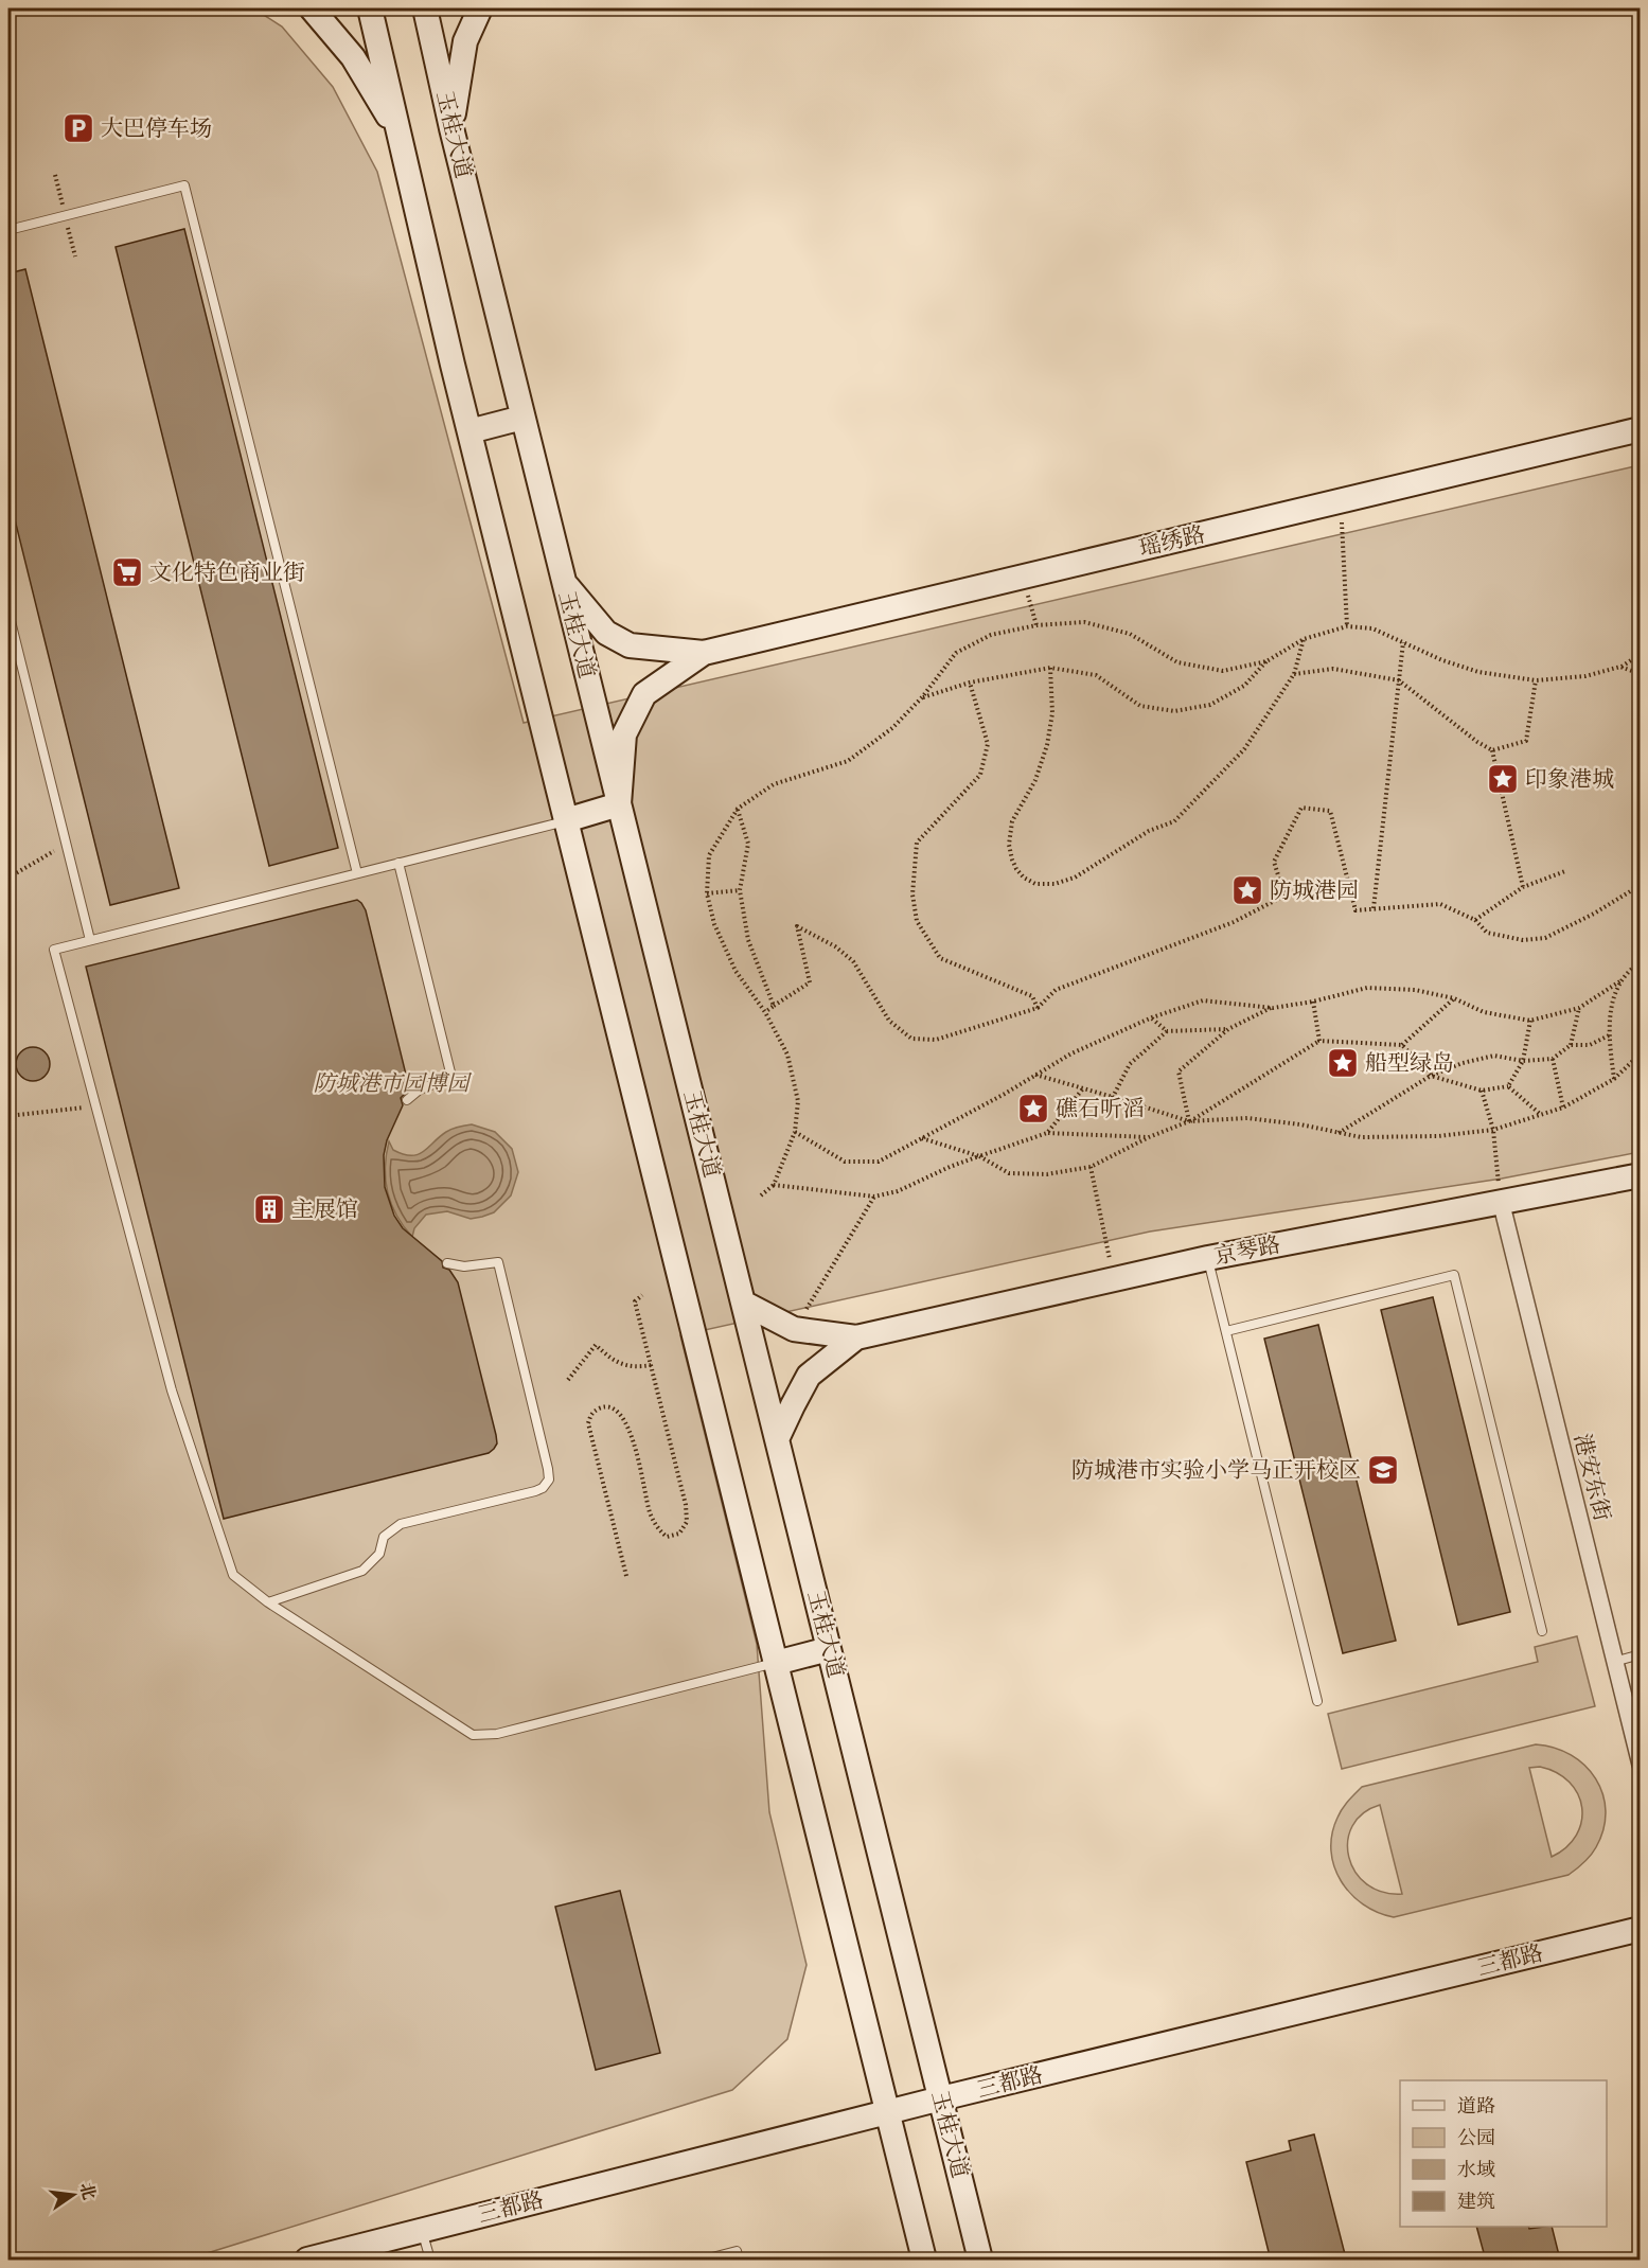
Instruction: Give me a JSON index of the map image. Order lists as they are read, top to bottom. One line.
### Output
{"streets":{"main road":["玉桂大道","瑶绣路","京琴路","三都路"],"street":["港安东街"]},"crossings":[["玉桂大道","三都路"],["京琴路","港安东街"]],"parks":["防城港市园博园"],"places":{"parking":["大巴停车场"],"supermarket":["文化特色商业街"],"place":["印象港城","防城港园","船型绿岛","礁石听滔"],"building":["主展馆"],"school or university":["防城港市实验小学马正开校区"]},"legend":["道路","公园","水域","建筑"],"north":"right"}
